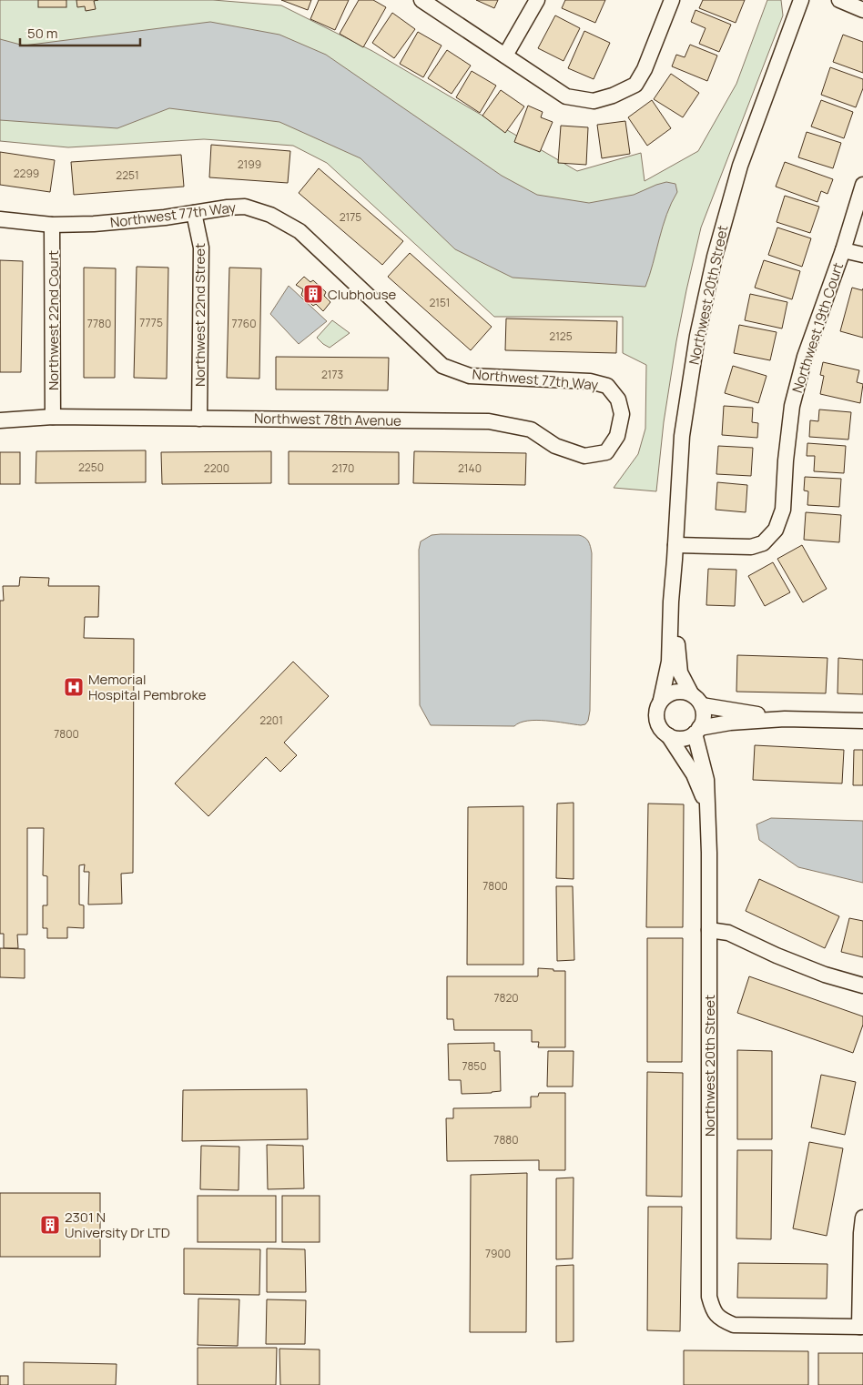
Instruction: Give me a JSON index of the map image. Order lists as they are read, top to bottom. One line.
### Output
{"streets":{"street":["Northwest 77th Way","Northwest 20th Street","Northwest 22nd Street","Northwest 22nd Court","Northwest 19th Court","Northwest 78th Avenue"]},"crossings":[["Northwest 77th Way","Northwest 22nd Street"],["Northwest 77th Way","Northwest 22nd Court"],["Northwest 77th Way","Northwest 78th Avenue"],["Northwest 20th Street","Northwest 19th Court"],["Northwest 22nd Street","Northwest 78th Avenue"],["Northwest 22nd Court","Northwest 78th Avenue"]],"places":{"building":["Clubhouse","2301 N University Dr LTD"],"hospital":["Memorial Hospital Pembroke"]},"house_numbers":["2199","2299","2251","2175","2151","7775","7780","7760","2125","2173","2250","2200","2170","2140","2201","7800","7800","7820","7850","7880","7900"],"scale_bar":"50 m"}
